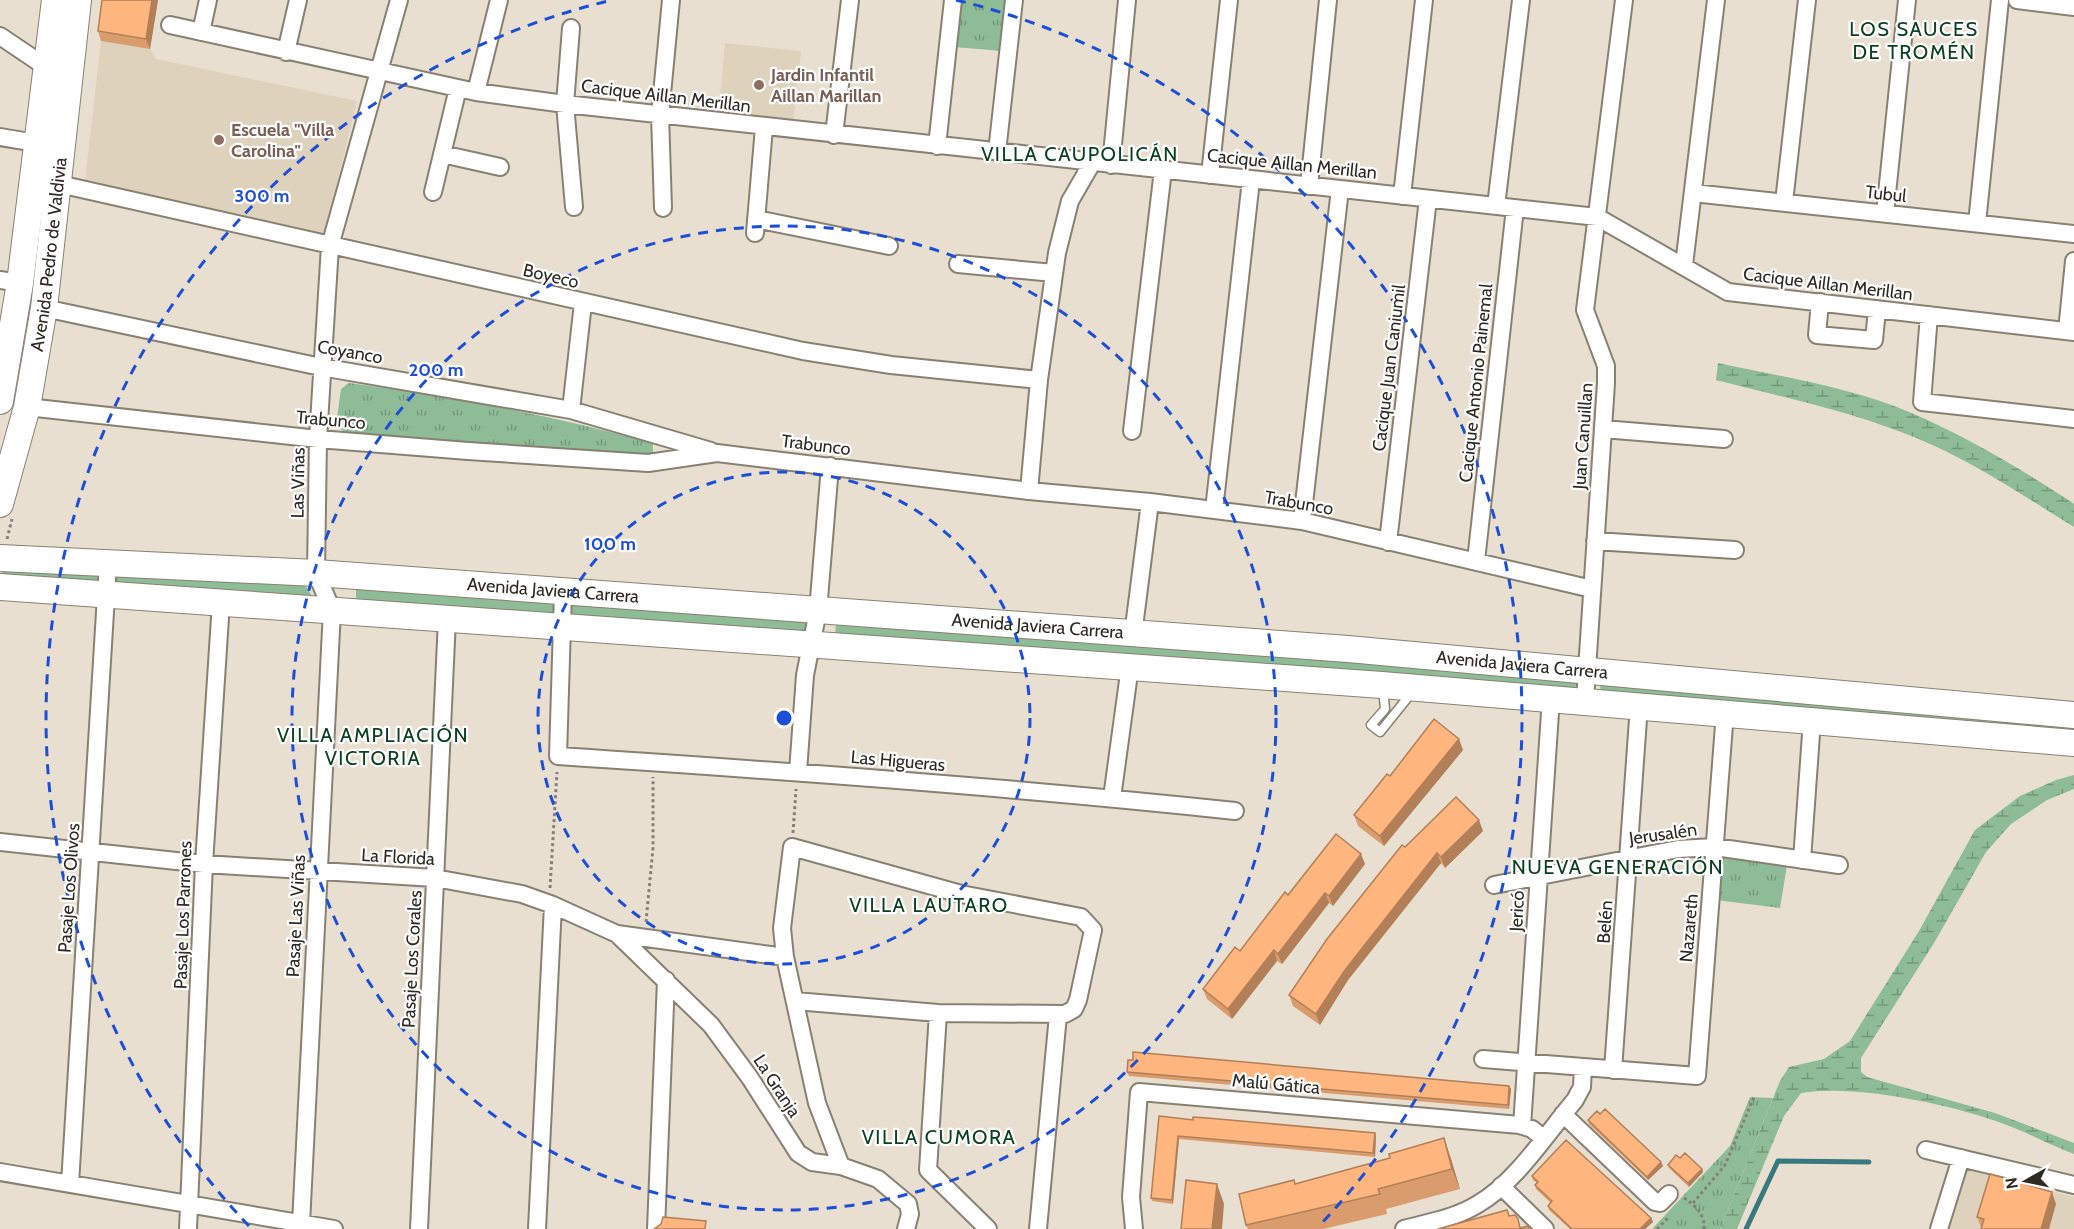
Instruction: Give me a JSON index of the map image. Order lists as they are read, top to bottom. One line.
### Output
{"streets":{"main road":["Avenida Pedro de Valdivia","Avenida Javiera Carrera"],"street":["Cacique Aillan Merillan","Tubul","Boyeco","Coyanco","Cacique Juan Caniumil","Cacique Antonio Painemal","Trabunco","Juan Canuillan","Las Viñas","Las Higueras","Jerusalén","La Florida","Pasaje Los Olivos","Jericó","Pasaje Los Parrones","Pasaje Las Viñas","Belén","Nazareth","Pasaje Los Corales","Malú Gática","La Granja"]},"crossings":[["Cacique Aillan Merillan","Cacique Juan Caniumil"],["Cacique Aillan Merillan","Cacique Antonio Painemal"],["Cacique Aillan Merillan","Juan Canuillan"],["Cacique Aillan Merillan","Las Viñas"],["Avenida Pedro de Valdivia","Boyeco"],["Avenida Pedro de Valdivia","Coyanco"],["Avenida Pedro de Valdivia","Trabunco"],["Boyeco","Las Viñas"],["Coyanco","Trabunco"],["Coyanco","Las Viñas"],["Cacique Juan Caniumil","Trabunco"],["Cacique Antonio Painemal","Trabunco"],["Trabunco","Juan Canuillan"],["Trabunco","Las Viñas"],["Juan Canuillan","Avenida Javiera Carrera"],["Las Viñas","Avenida Javiera Carrera"],["Las Viñas","Pasaje Las Viñas"],["Avenida Javiera Carrera","Pasaje Los Olivos"],["Avenida Javiera Carrera","Jericó"],["Avenida Javiera Carrera","Pasaje Los Parrones"],["Avenida Javiera Carrera","Pasaje Las Viñas"],["Avenida Javiera Carrera","Belén"],["Avenida Javiera Carrera","Nazareth"],["Avenida Javiera Carrera","Pasaje Los Corales"],["Jerusalén","Jericó"],["Jerusalén","Belén"],["Jerusalén","Nazareth"],["La Florida","Pasaje Los Olivos"],["La Florida","Pasaje Los Parrones"],["La Florida","Pasaje Las Viñas"],["La Florida","Pasaje Los Corales"],["La Florida","La Granja"],["Jericó","Malú Gática"],["Belén","Nazareth"]],"districts":["LOS SAUCES DE TROMÉN","VILLA CAUPOLICÁN","VILLA AMPLIACIÓN VICTORIA","NUEVA GENERACIÓN","VILLA LAUTARO","VILLA CUMORA"],"places":["Jardin Infantil Aillan Marillan","Escuela \"Villa Carolina\""],"north":"left","rings":["300 m","200 m","100 m"]}
